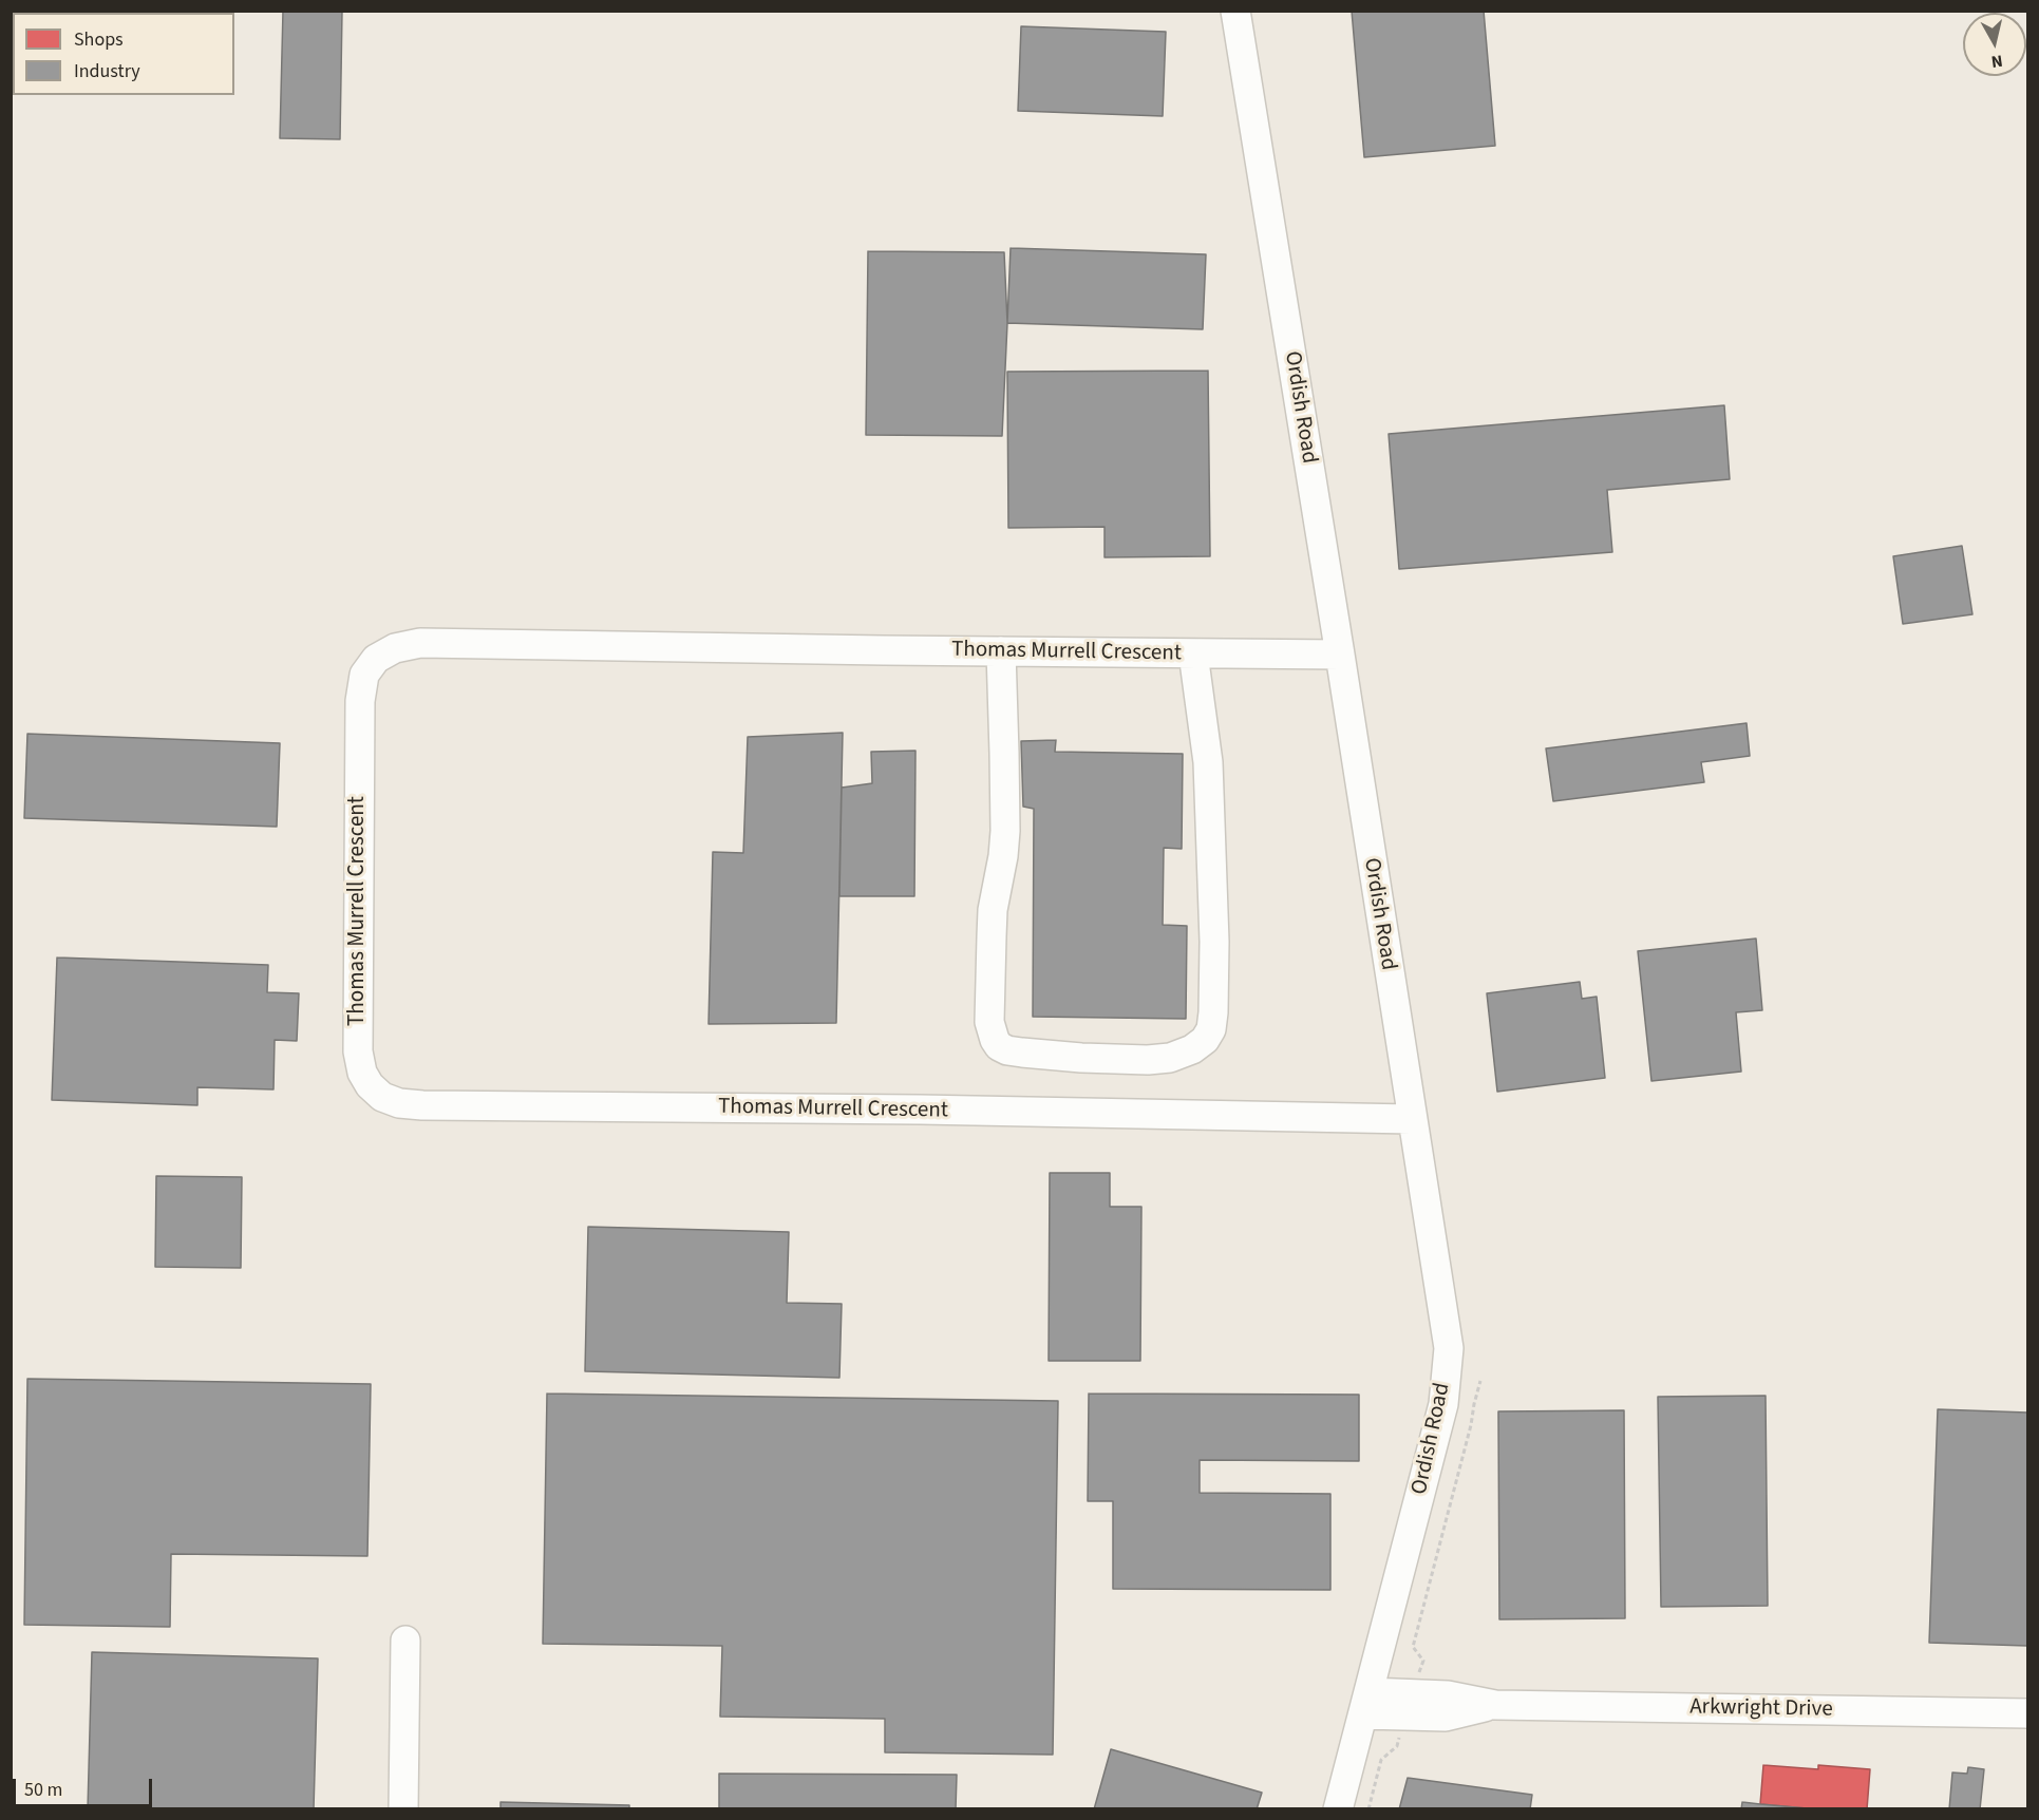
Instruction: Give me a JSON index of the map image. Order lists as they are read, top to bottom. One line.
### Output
{"streets":{"street":["Ordish Road","Thomas Murrell Crescent","Arkwright Drive"]},"crossings":[["Ordish Road","Thomas Murrell Crescent"],["Ordish Road","Arkwright Drive"]],"legend":["Shops","Industry"],"scale_bar":"50 m","north":"bottom"}
